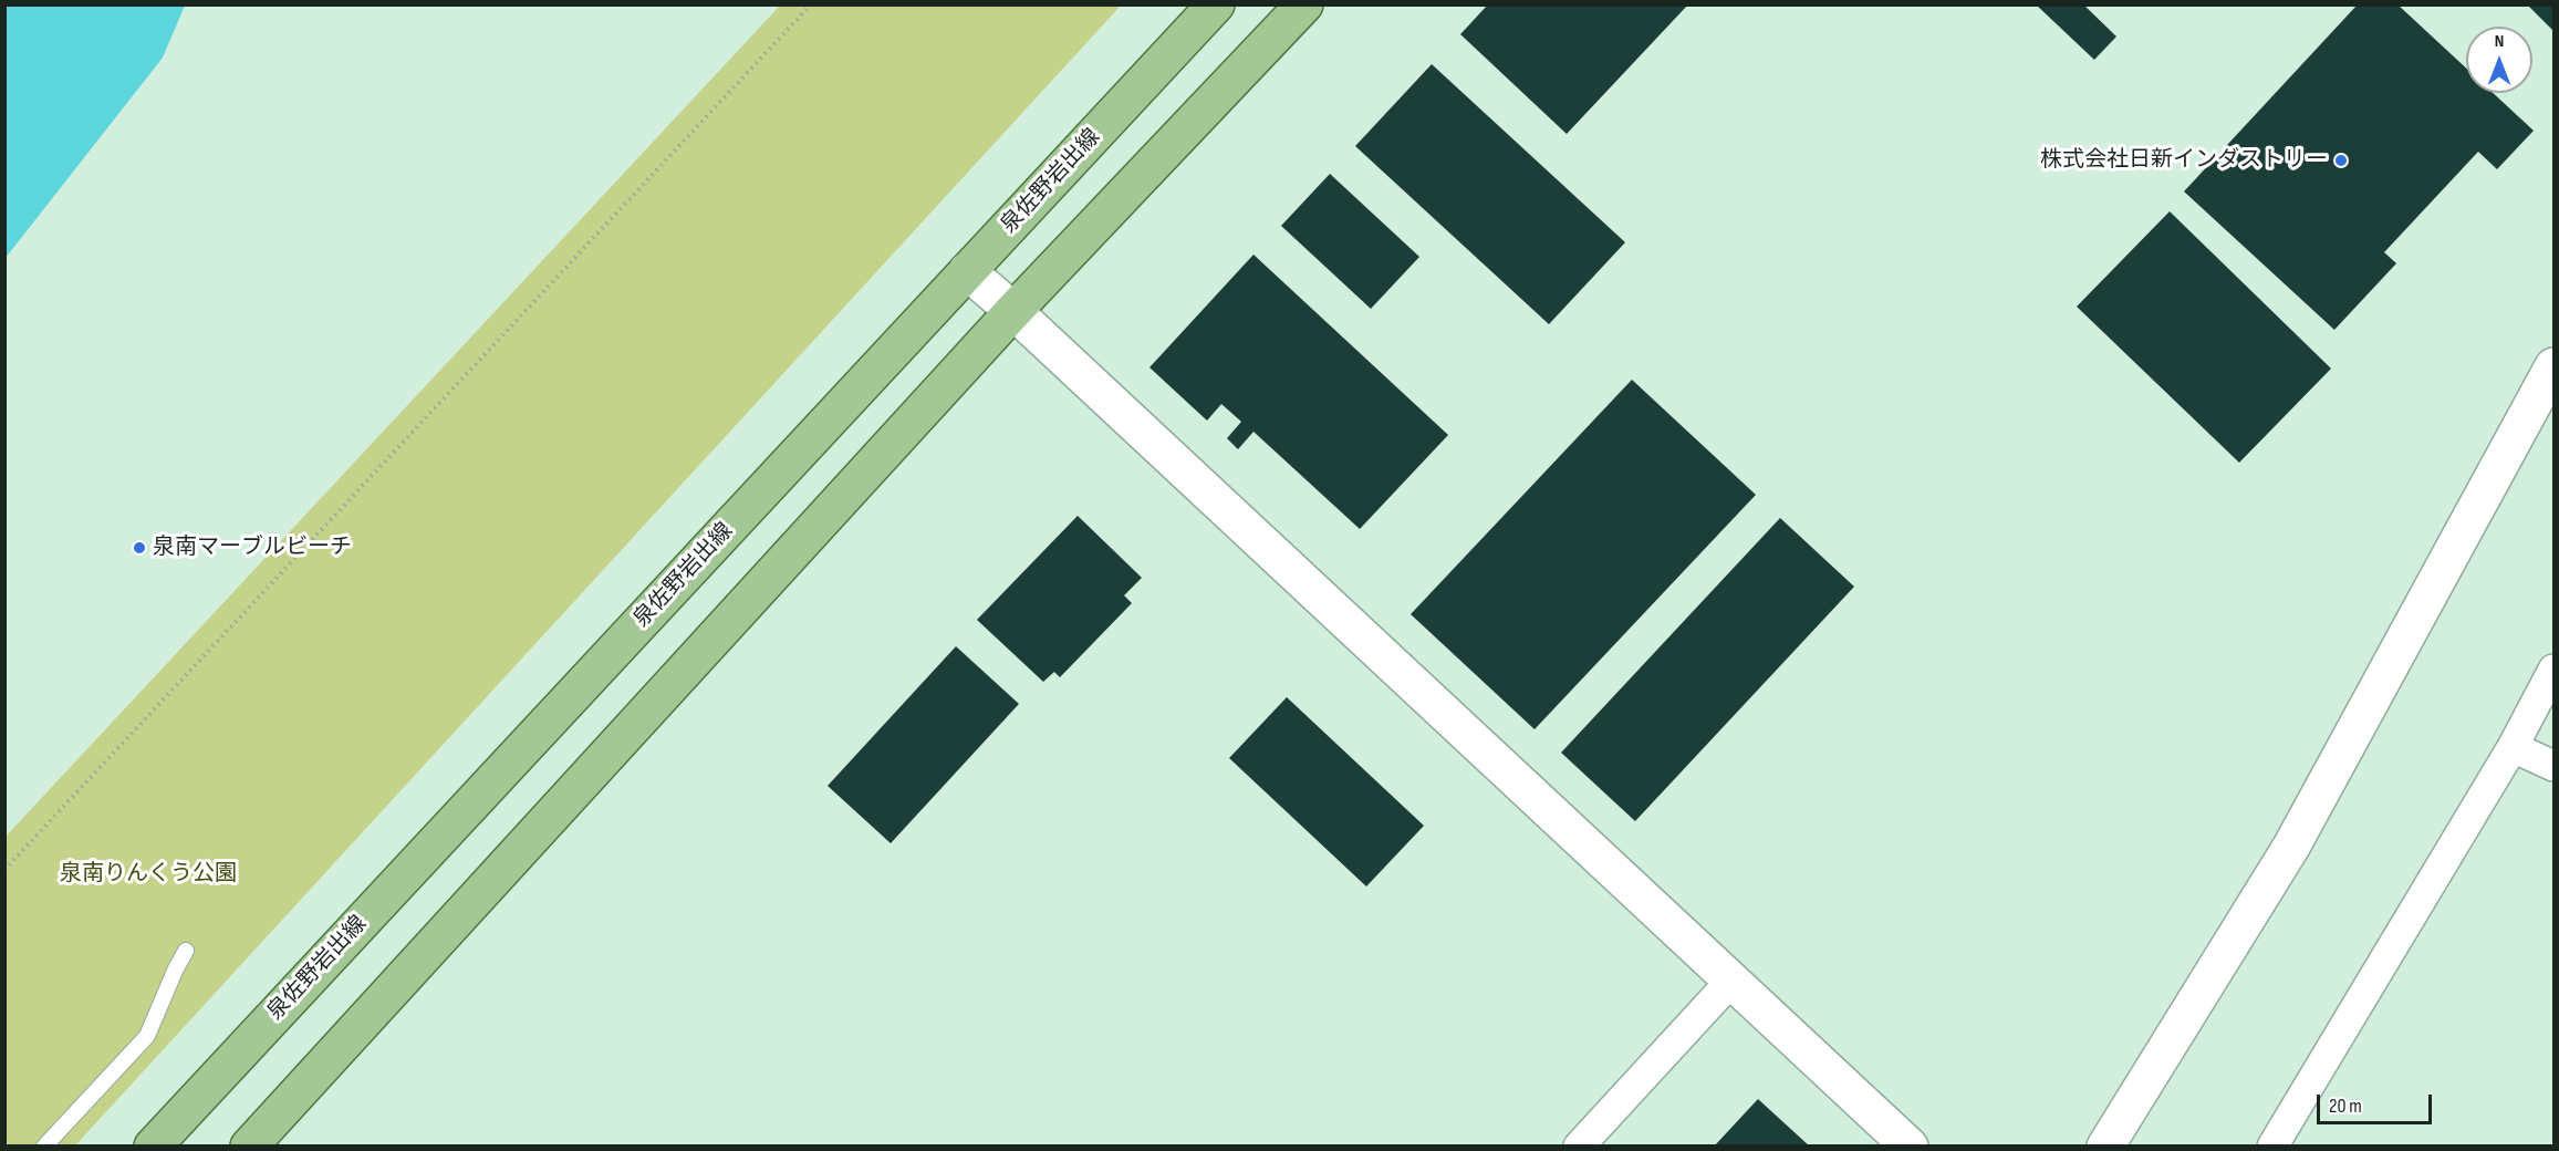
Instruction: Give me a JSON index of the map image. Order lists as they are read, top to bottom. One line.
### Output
{"streets":{"main road":["泉佐野岩出線"]},"parks":["泉南りんくう公園"],"places":["株式会社日新インダストリー","泉南マーブルビーチ"],"scale_bar":"20 m","north":"top"}
